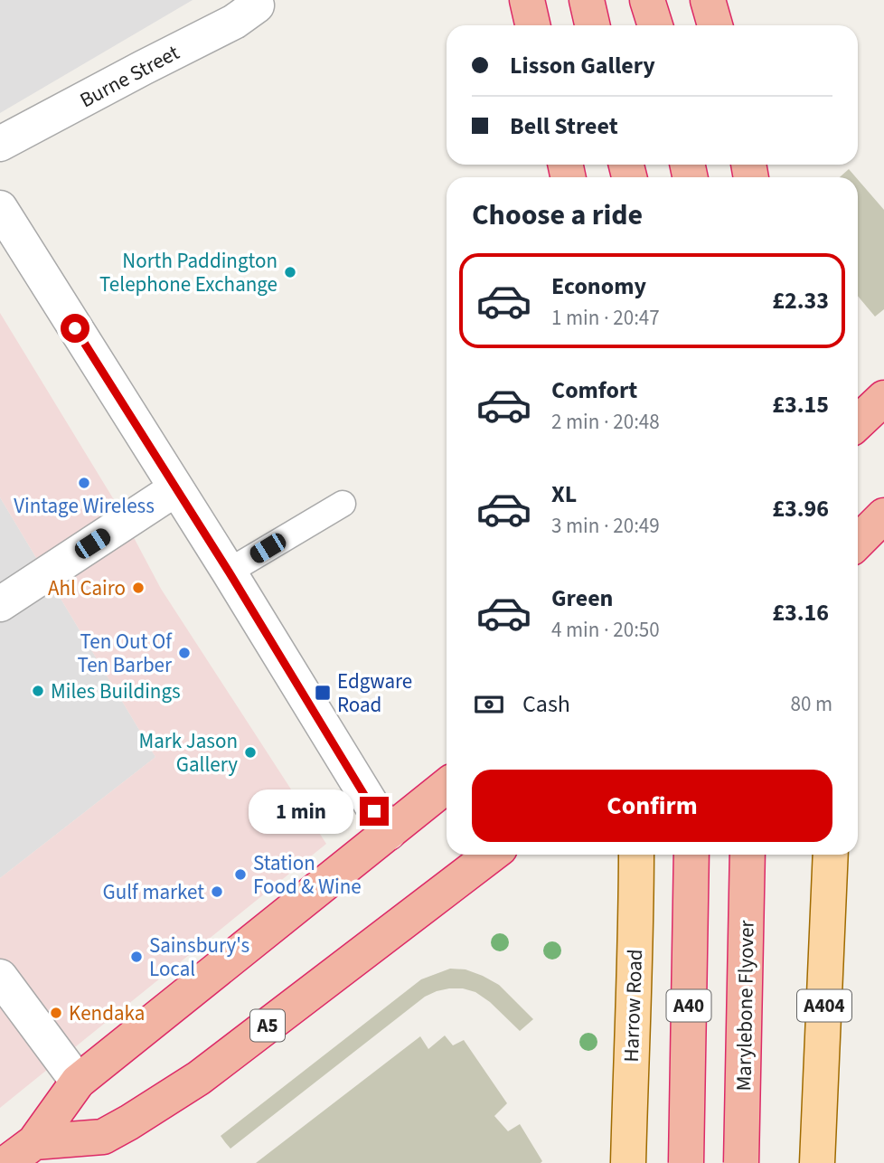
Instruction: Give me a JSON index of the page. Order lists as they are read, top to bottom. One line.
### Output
{"streets":{"highway":["A40","Marylebone Flyover","A5"],"main road":["Harrow Road","A404"],"street":["Burne Street"]},"places":{"other":["North Paddington Telephone Exchange","Vintage Wireless","Ahl Cairo","Ten Out Of Ten Barber","Miles Buildings","Mark Jason Gallery","Station Food & Wine","Gulf market","Sainsbury's Local","Kendaka"],"transit":["Edgware Road"]},"page":{"banner":["Lisson Gallery","Bell Street"],"heading":"Choose a ride","list":[{"name":"Economy","note":"1 min · 20:47","value":"£2.33"},{"name":"Comfort","note":"2 min · 20:48","value":"£3.15"},{"name":"XL","note":"3 min · 20:49","value":"£3.96"},{"name":"Green","note":"4 min · 20:50","value":"£3.16"}],"pay":["Cash","80 m"],"buttons":"Confirm","bubble":"1 min"}}
